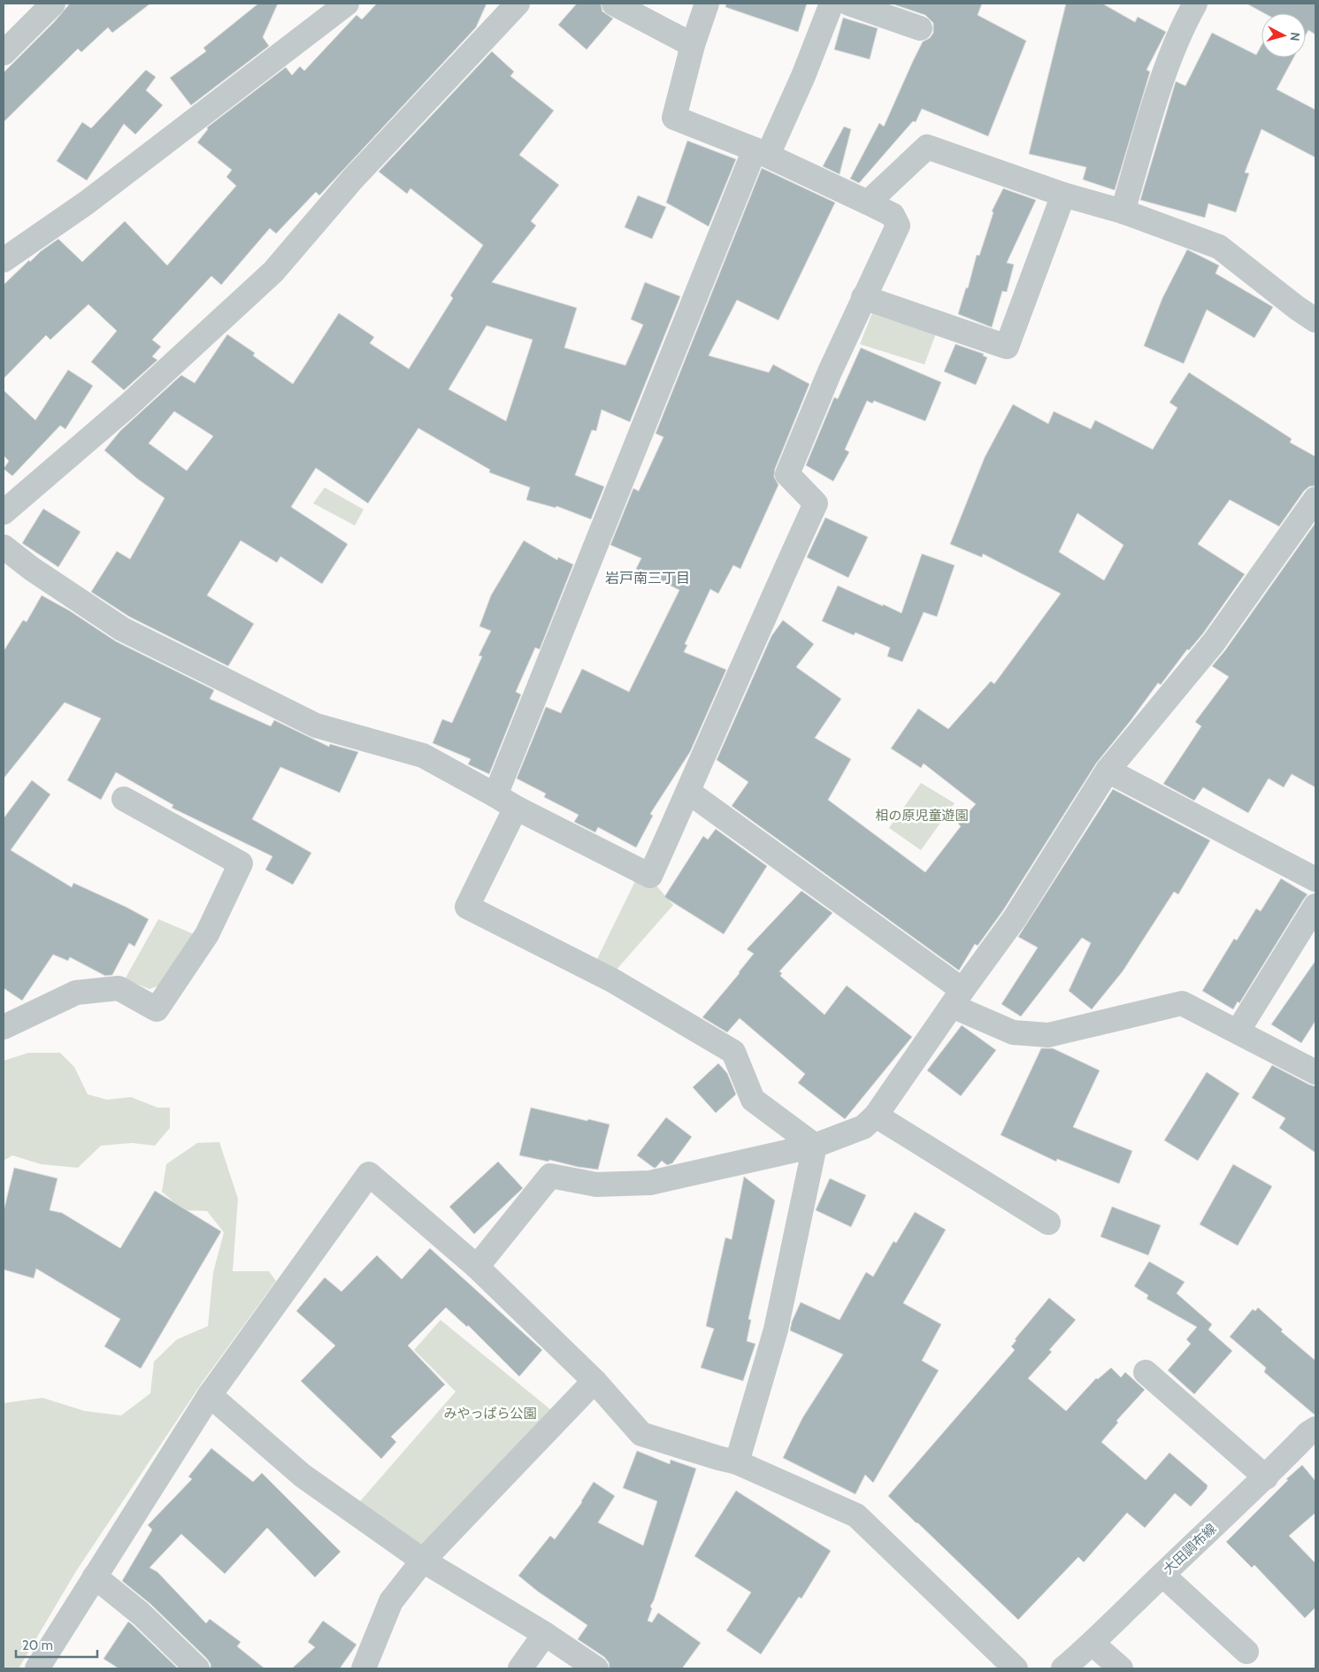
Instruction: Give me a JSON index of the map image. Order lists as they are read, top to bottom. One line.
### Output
{"streets":{"street":["大田調布線"]},"districts":["岩戸南三丁目"],"parks":["相の原児童遊園","みやっぱら公園"],"scale_bar":"20 m","north":"right"}
